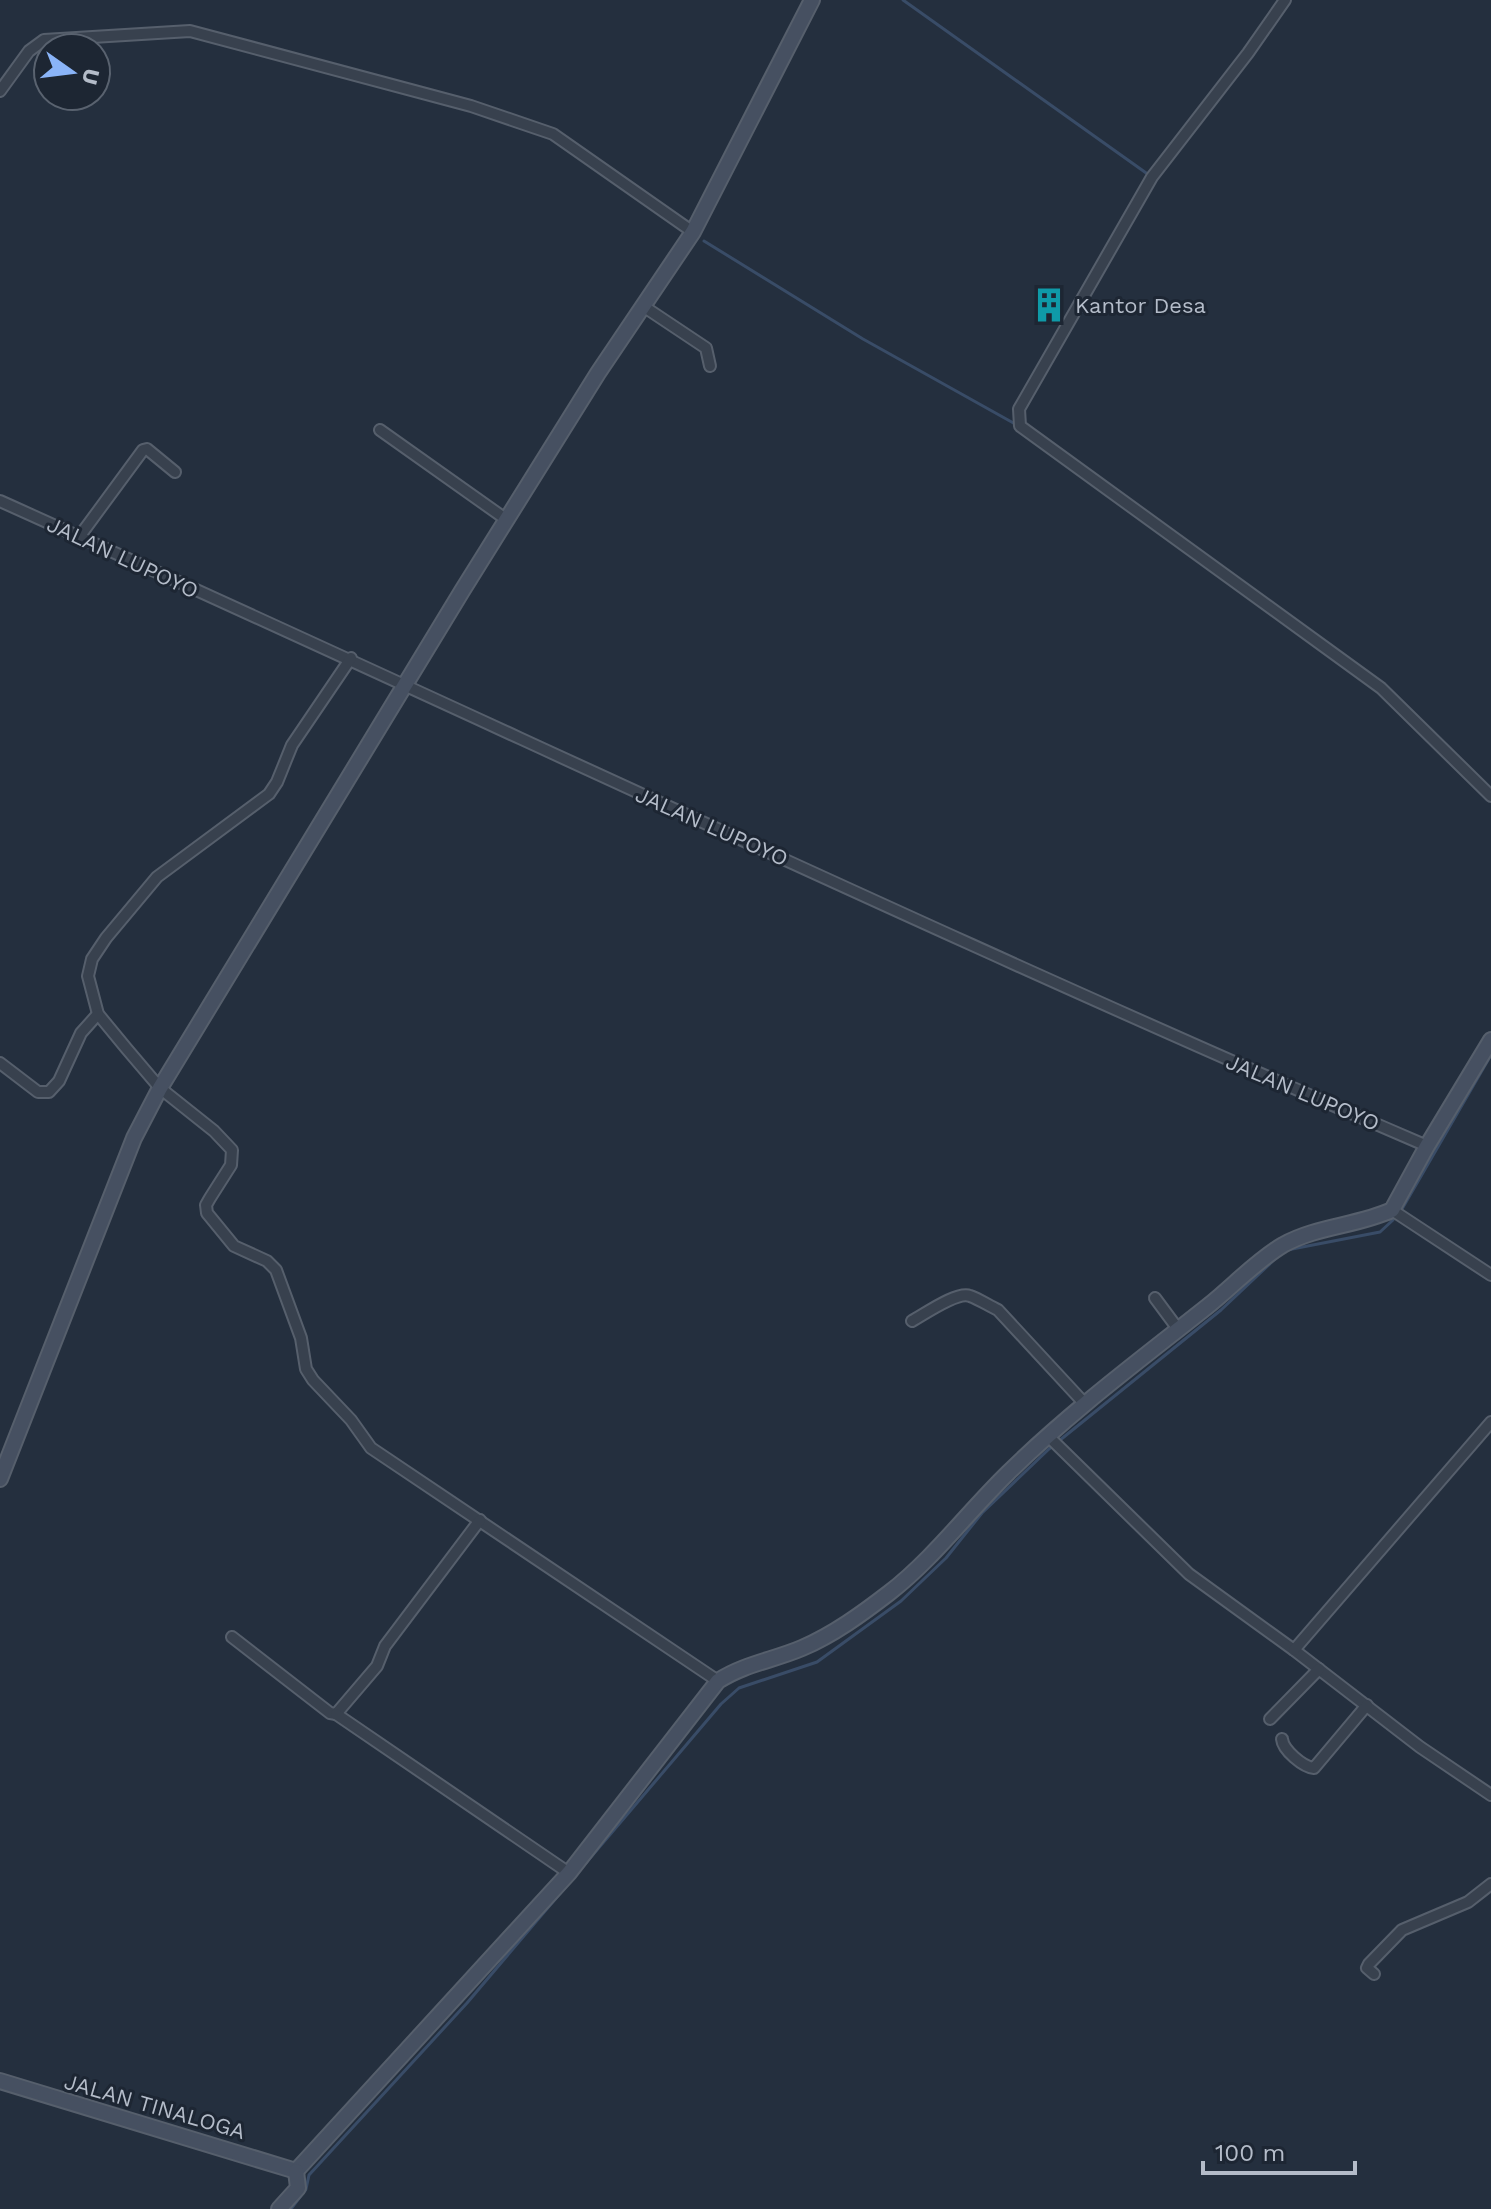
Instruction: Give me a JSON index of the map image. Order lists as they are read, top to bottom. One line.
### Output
{"streets":{"street":["JALAN LUPOYO","JALAN TINALOGA"]},"places":{"building":["Kantor Desa"]},"scale_bar":"100 m","north":"right"}
